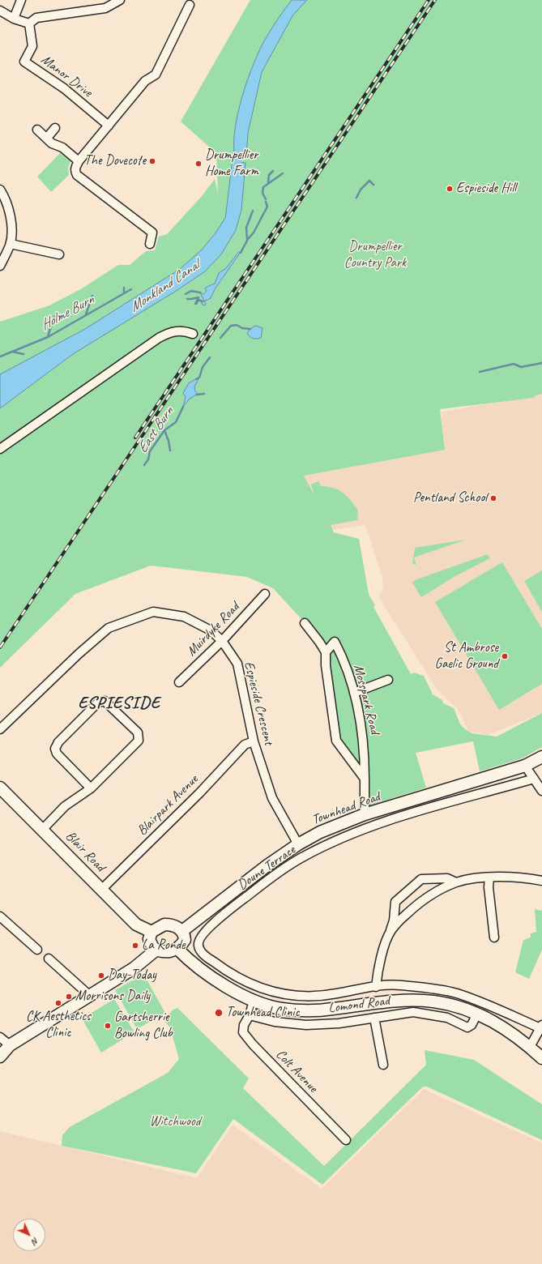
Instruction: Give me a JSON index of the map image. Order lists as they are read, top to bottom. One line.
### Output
{"streets":{"street":["Manor Drive","Muirdyke Road","Mosspark Road","Espieside Crescent","Blairpark Avenue","Townhead Road","Blair Road","Doune Terrace","Lomond Road","Colt Avenue"]},"crossings":[["Muirdyke Road","Espieside Crescent"],["Mosspark Road","Townhead Road"],["Espieside Crescent","Blairpark Avenue"],["Espieside Crescent","Townhead Road"],["Blairpark Avenue","Blair Road"],["Townhead Road","Blair Road"],["Townhead Road","Lomond Road"],["Blair Road","Lomond Road"],["Doune Terrace","Lomond Road"],["Lomond Road","Colt Avenue"]],"districts":["ESPIESIDE"],"water":["Monkland Canal","Holme Burn","East Burn"],"parks":["Drumpellier Country Park","Witchwood"],"places":["The Dovecote","Drumpellier Home Farm","Espieside Hill","Pentland School","St Ambrose Gaelic Ground","La Ronde","Day-Today","Morrisons Daily","CK Aesthetics Clinic","Townhead Clinic","Gartsherrie Bowling Club"],"north":"bottom right"}
